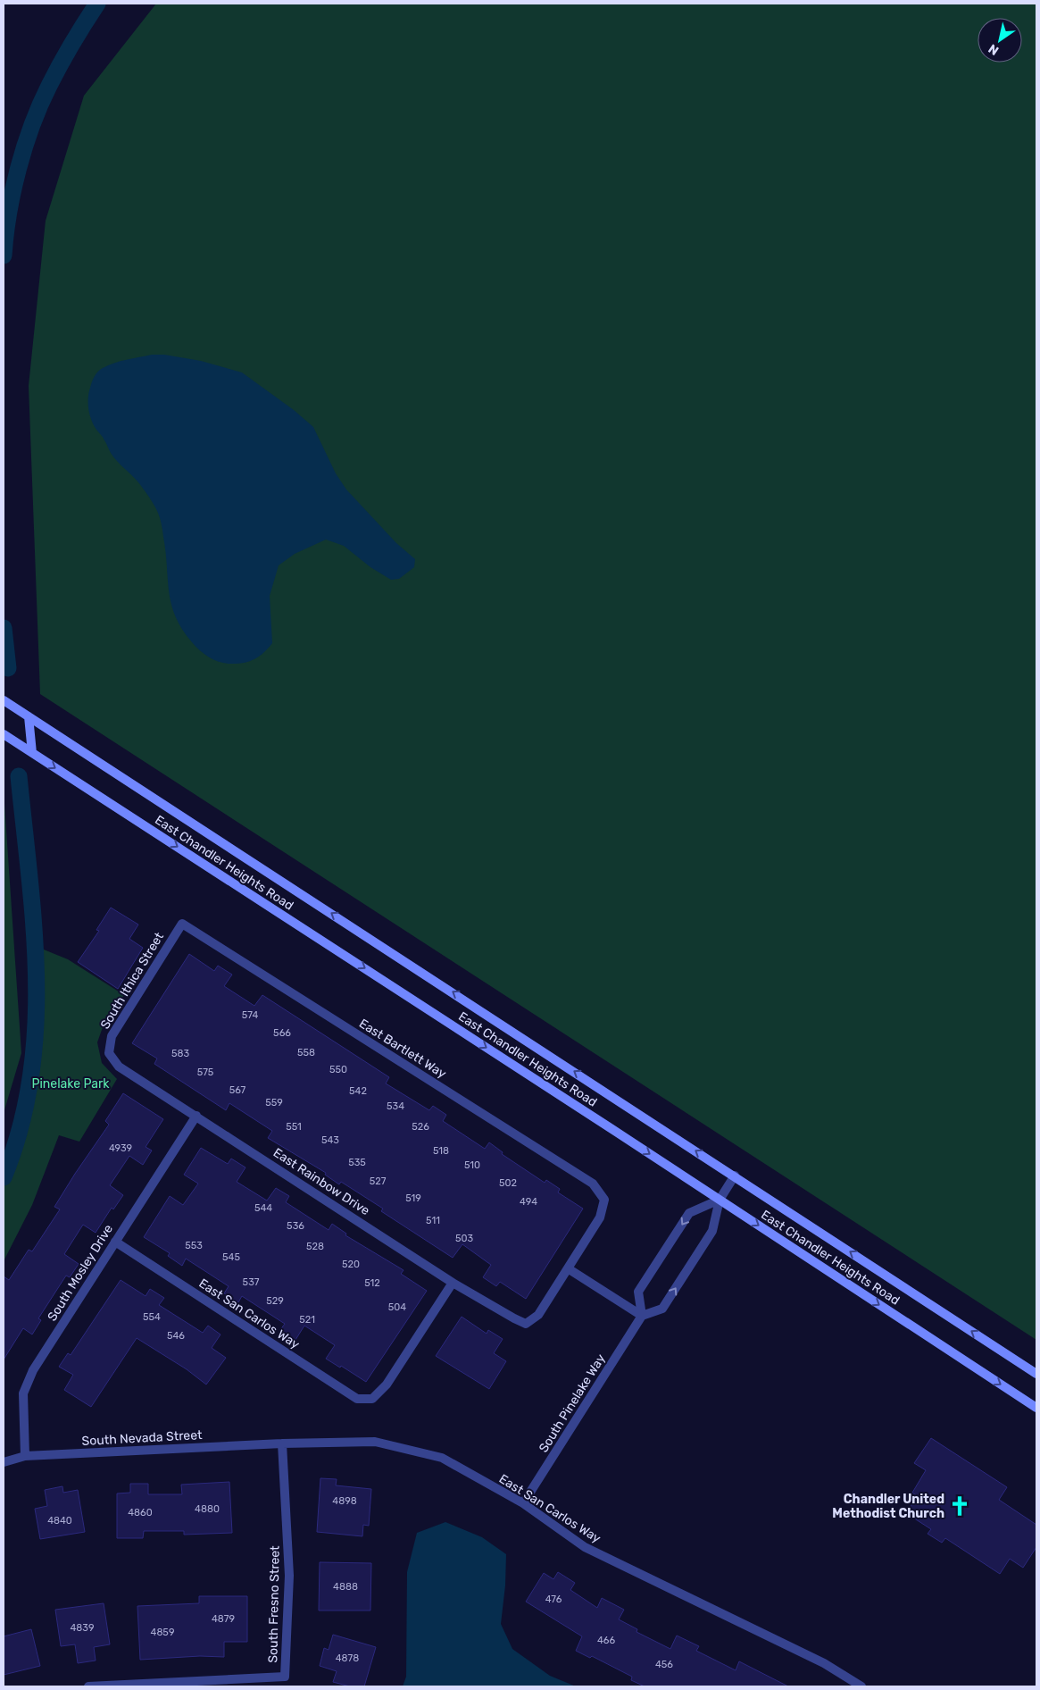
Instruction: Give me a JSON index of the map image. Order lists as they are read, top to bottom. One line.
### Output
{"streets":{"main road":["East Chandler Heights Road"],"street":["South Ithica Street","East Bartlett Way","East Rainbow Drive","South Mosley Drive","East San Carlos Way","South Pinelake Way","South Nevada Street","South Fresno Street"]},"crossings":[["South Ithica Street","East Bartlett Way"],["South Ithica Street","East Rainbow Drive"],["East Bartlett Way","East Rainbow Drive"],["East Rainbow Drive","South Mosley Drive"],["East Rainbow Drive","East San Carlos Way"],["South Mosley Drive","East San Carlos Way"],["South Mosley Drive","South Nevada Street"],["East San Carlos Way","South Pinelake Way"],["East San Carlos Way","South Nevada Street"],["East San Carlos Way","South Fresno Street"],["South Nevada Street","South Fresno Street"]],"parks":["Pinelake Park"],"places":{"church":["Chandler United Methodist Church"]},"house_numbers":["574","566","558","583","550","575","567","542","559","534","551","526","543","4939","518","535","510","527","502","519","494","544","511","536","503","553","528","545","520","537","512","529","504","554","521","546","4898","4880","4860","4840","4888","476","4879","4839","4859","466","4878","456"],"north":"bottom left"}
